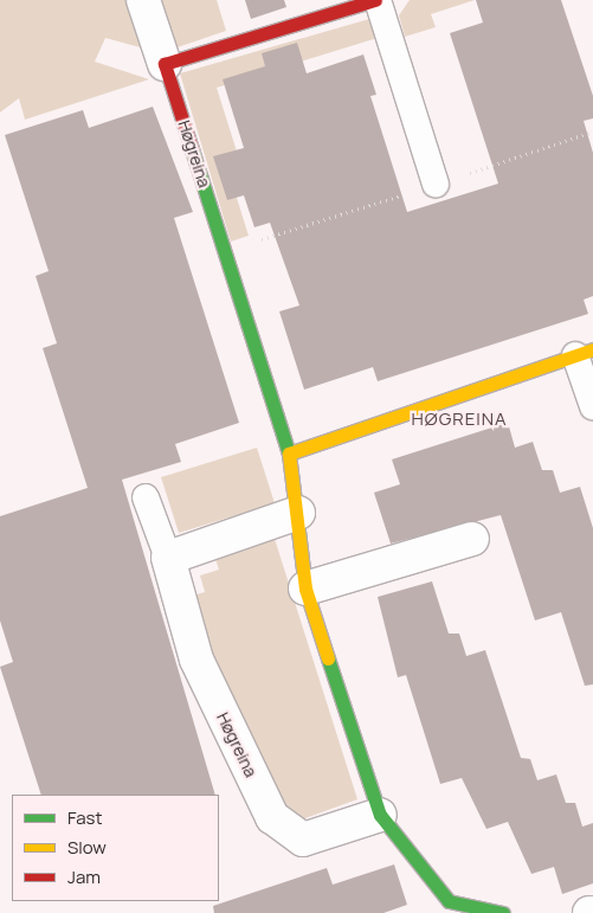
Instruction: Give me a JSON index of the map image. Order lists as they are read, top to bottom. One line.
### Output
{"streets":{"street":["Høgreina"]},"districts":["HØGREINA"],"legend":["Fast","Slow","Jam"]}
